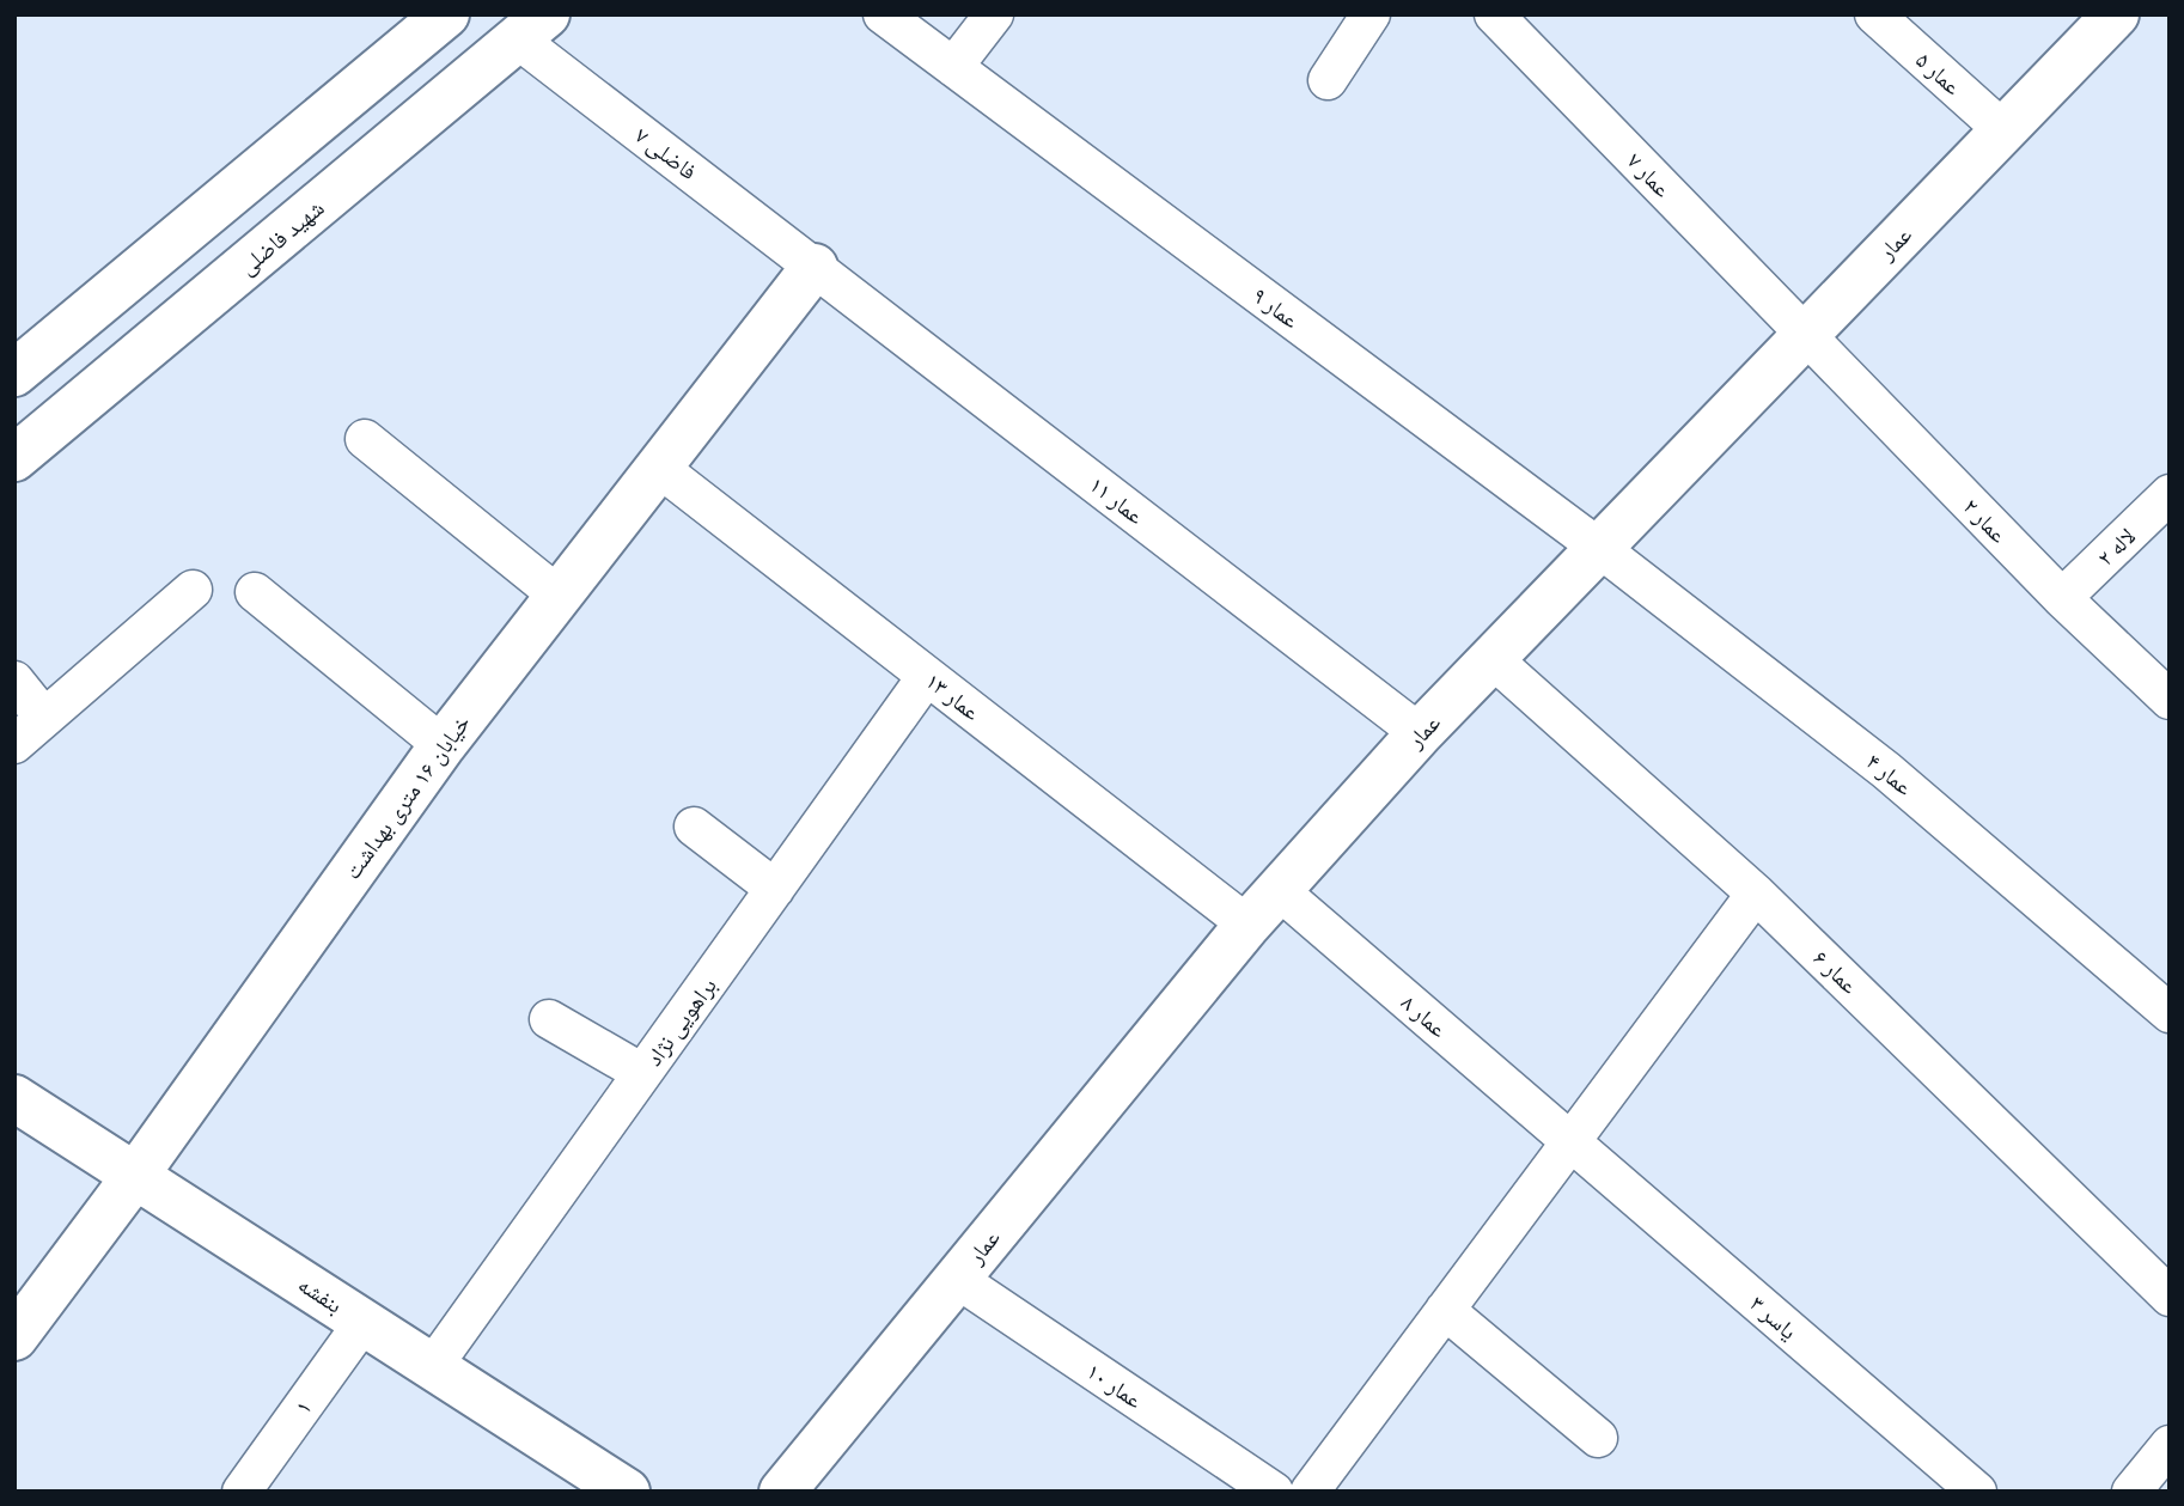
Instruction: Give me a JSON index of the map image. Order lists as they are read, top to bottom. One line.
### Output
{"streets":{"street":["عمار ۵","فاضلی ۷","عمار ۷","شهید فاضلی","عمار","عمار ۹","عمار ۱۱","عمار ۲","لاله ۲","عمار ۱۳","عمار ۴","خیابان ۱۶ متری بهداشت","عمار ۶","عمار ۸","براهویی نژاد","بنفشه","یاسر ۳","عمار ۱۰","۱"]},"crossings":[["عمار ۵","عمار"],["فاضلی ۷","شهید فاضلی"],["فاضلی ۷","عمار ۱۱"],["فاضلی ۷","خیابان ۱۶ متری بهداشت"],["عمار ۷","عمار"],["عمار ۷","عمار ۲"],["عمار","عمار ۹"],["عمار","عمار ۱۱"],["عمار","عمار ۲"],["عمار","عمار ۱۳"],["عمار","عمار ۴"],["عمار","عمار ۶"],["عمار","عمار ۸"],["عمار","عمار ۱۰"],["عمار ۹","عمار ۴"],["عمار ۱۱","خیابان ۱۶ متری بهداشت"],["عمار ۲","لاله ۲"],["عمار ۱۳","خیابان ۱۶ متری بهداشت"],["عمار ۱۳","براهویی نژاد"],["خیابان ۱۶ متری بهداشت","بنفشه"],["عمار ۸","یاسر ۳"],["براهویی نژاد","بنفشه"],["بنفشه","۱"]]}
